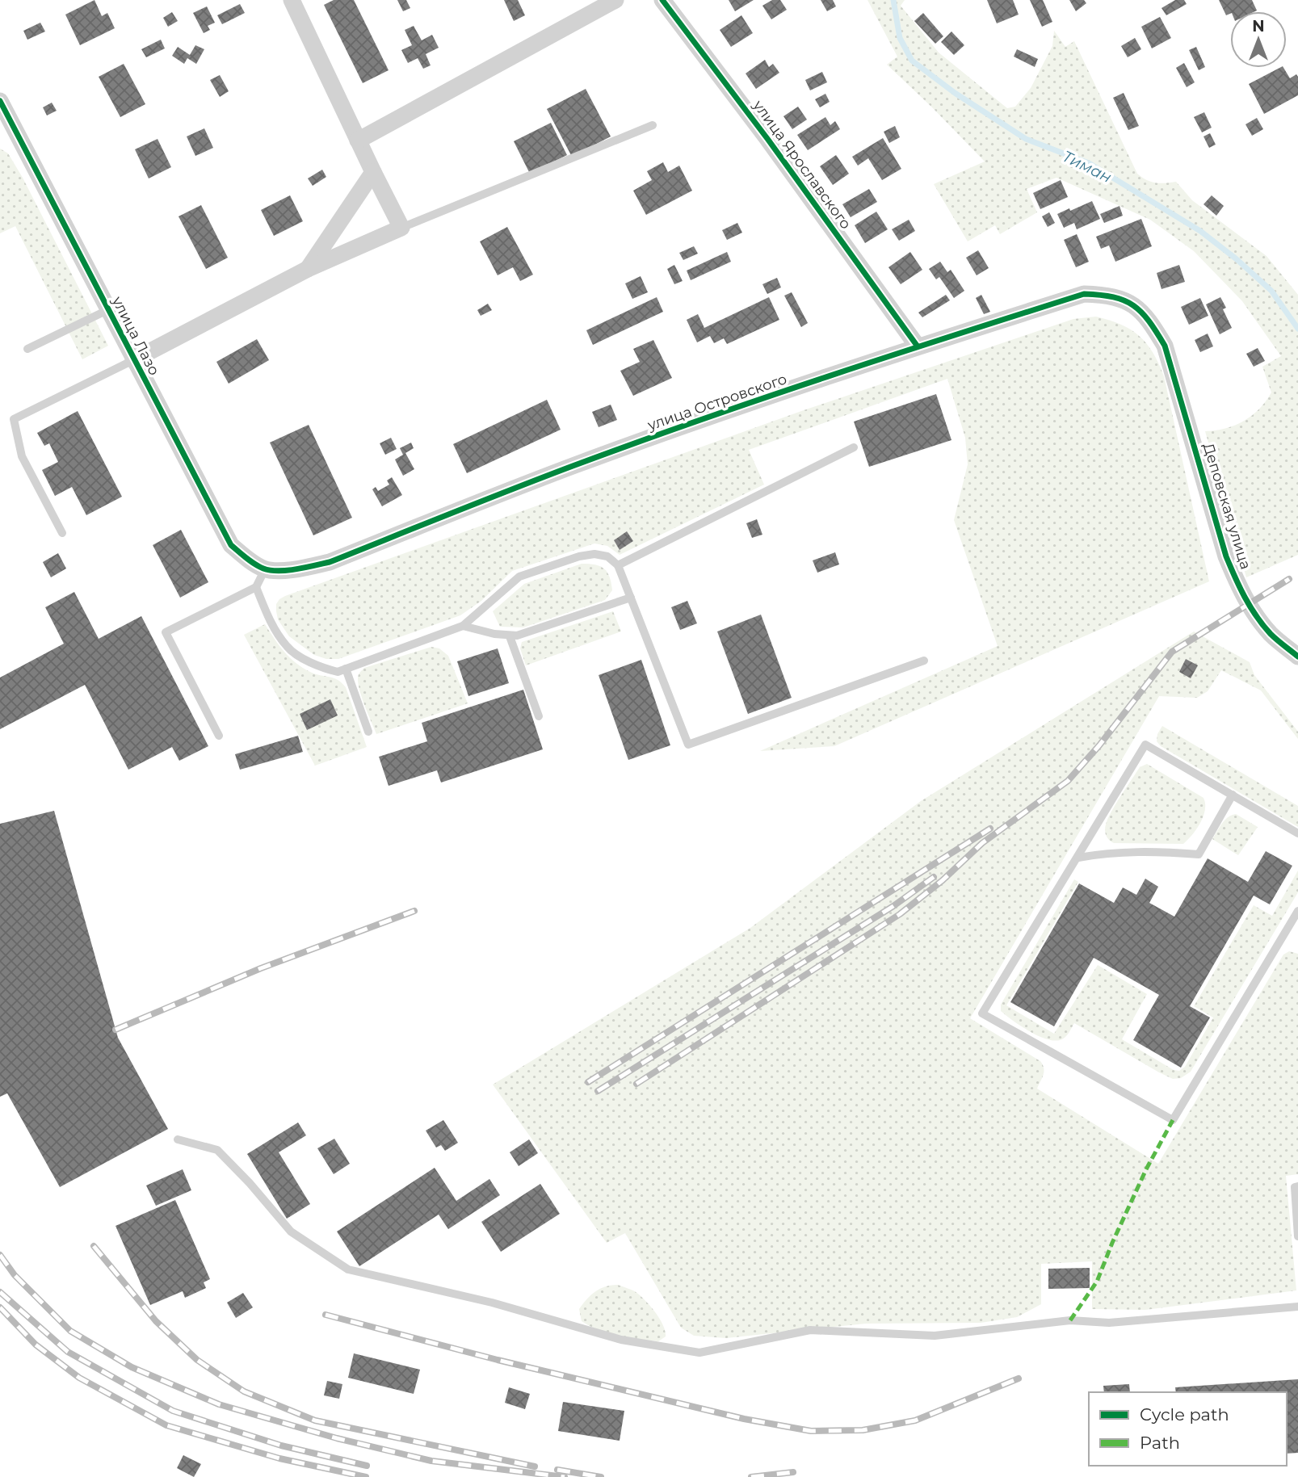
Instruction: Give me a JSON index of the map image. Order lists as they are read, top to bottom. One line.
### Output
{"streets":{"street":["улица Ярославского","улица Лазо","улица Островского","Деповская улица"]},"crossings":[["улица Ярославского","улица Островского"],["улица Лазо","улица Островского"],["улица Островского","Деповская улица"]],"water":["Тиман"],"legend":["Cycle path","Path"],"north":"top"}
